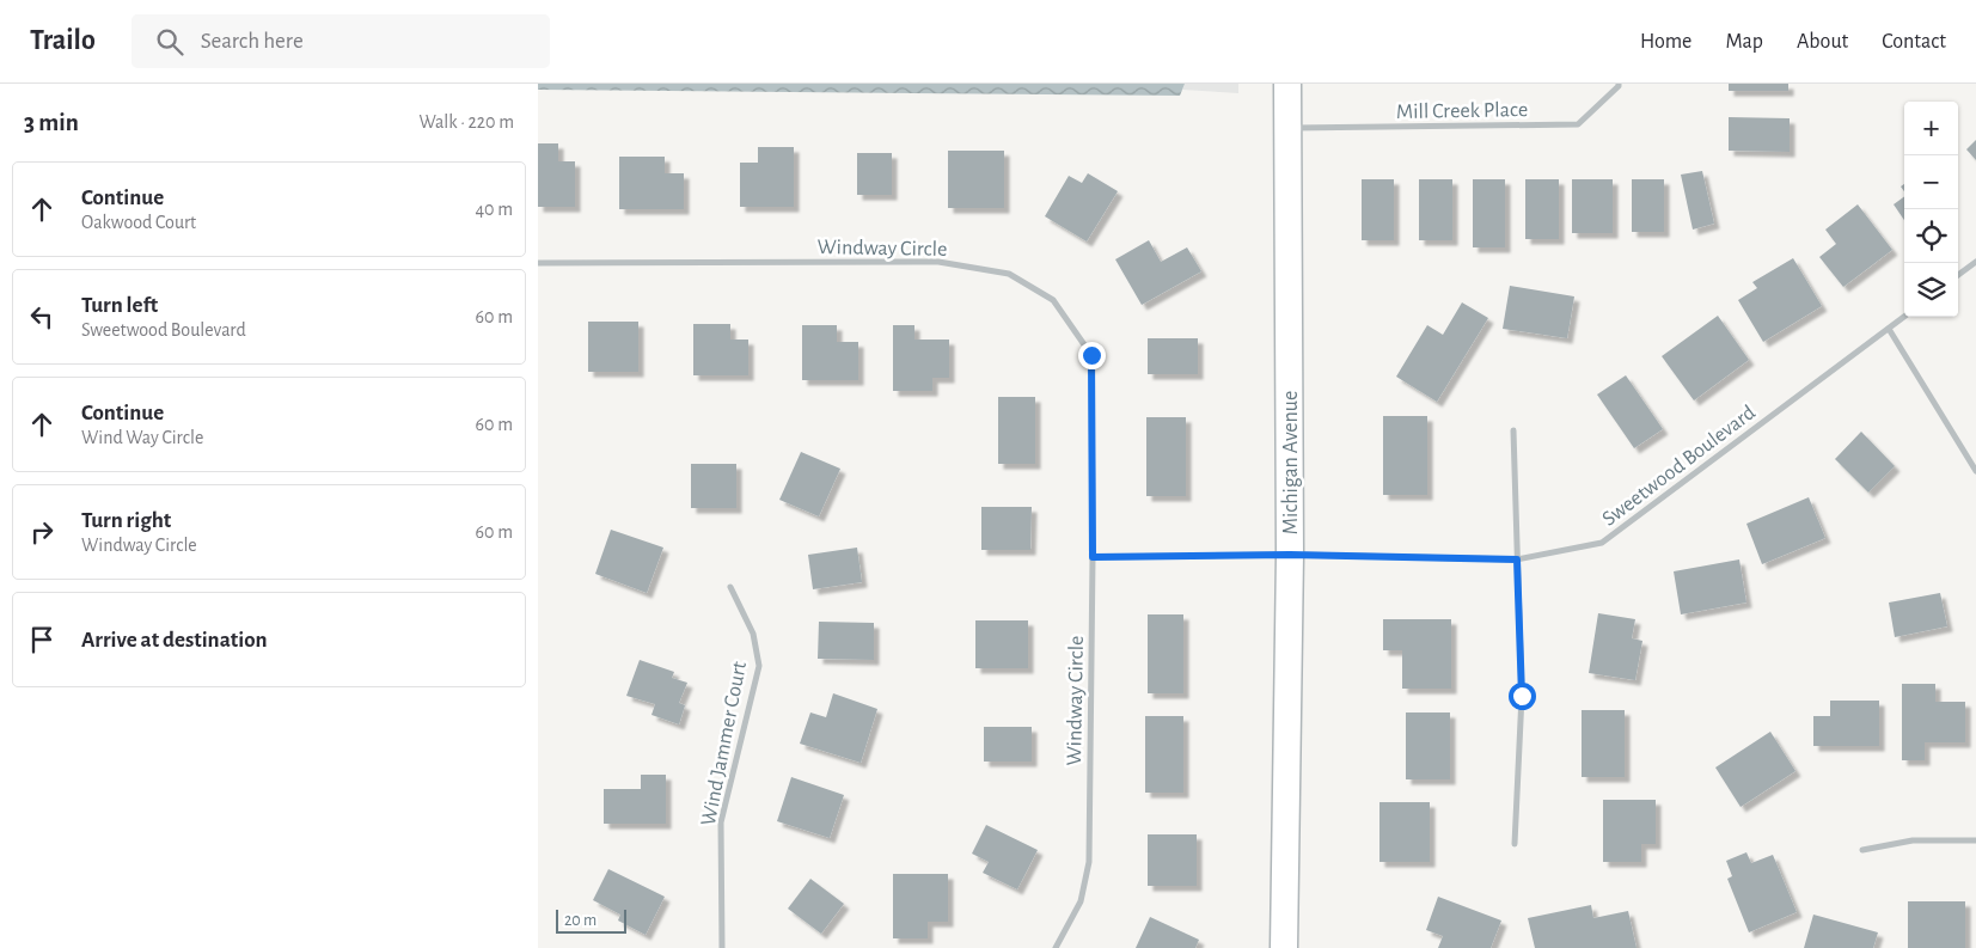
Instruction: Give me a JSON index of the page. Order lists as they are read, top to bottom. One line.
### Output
{"streets":{"main road":["Michigan Avenue"],"street":["Mill Creek Place","Windway Circle","Sweetwood Boulevard","Wind Jammer Court"]},"crossings":[["Mill Creek Place","Michigan Avenue"],["Windway Circle","Sweetwood Boulevard"],["Michigan Avenue","Sweetwood Boulevard"]],"scale_bar":"20 m","page":{"header":"Trailo","search":"Search here","nav":["Home","Map","About","Contact"],"heading":["3 min","Walk · 220 m"],"map_buttons":["+","−"],"list":[["Continue","Oakwood Court","40 m"],["Turn left","Sweetwood Boulevard","60 m"],["Continue","Wind Way Circle","60 m"],["Turn right","Windway Circle","60 m"],"Arrive at destination"],"scale":"20 m"}}
